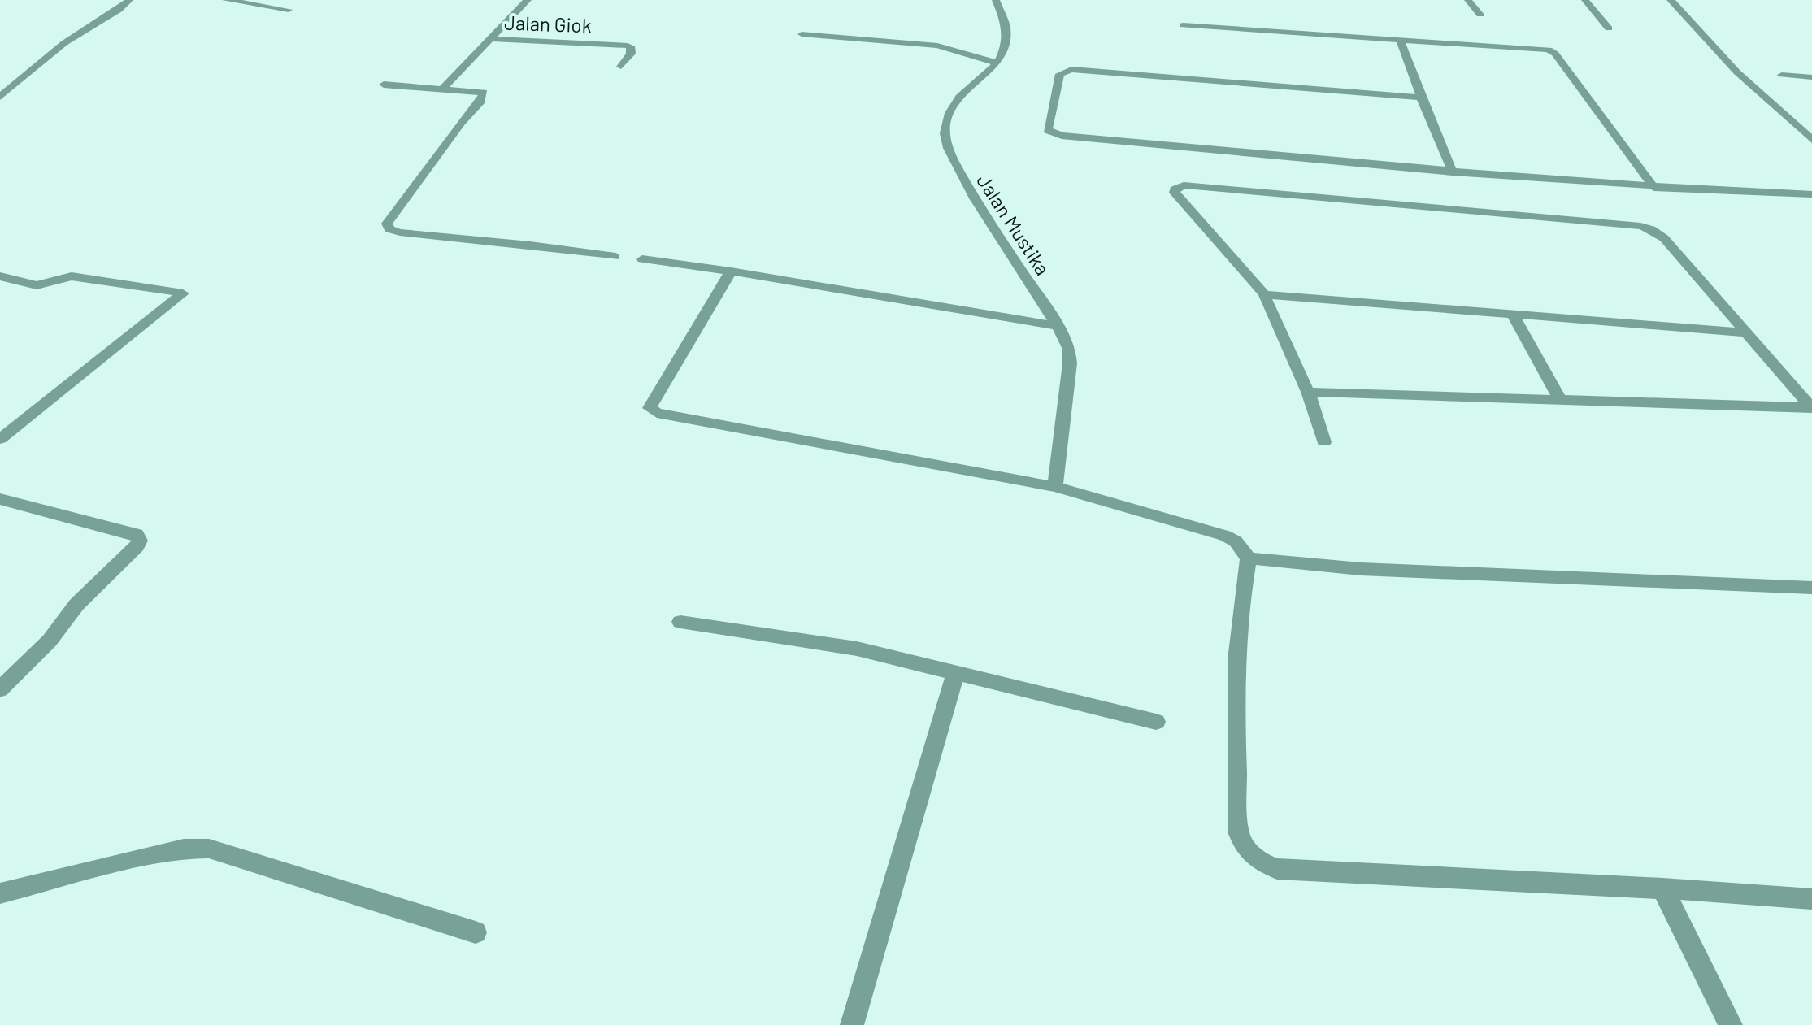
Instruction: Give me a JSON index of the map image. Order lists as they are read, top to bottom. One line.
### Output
{"streets":{"street":["Jalan Giok","Jalan Mustika"]}}
